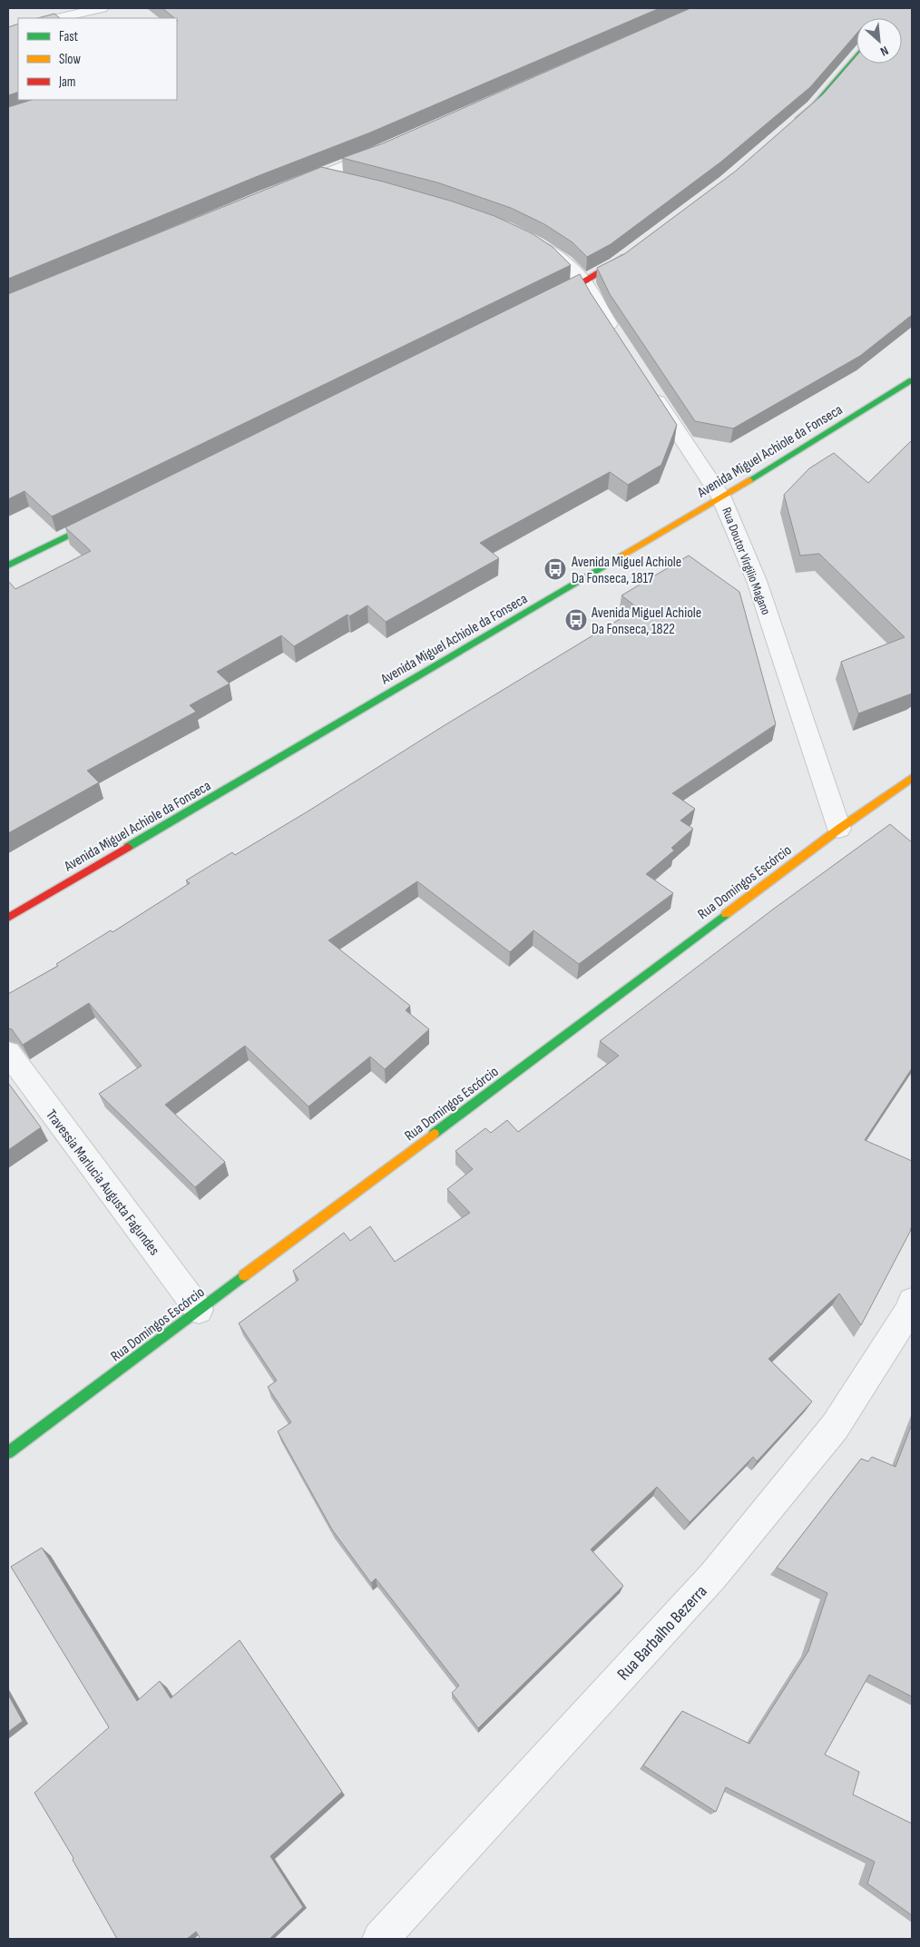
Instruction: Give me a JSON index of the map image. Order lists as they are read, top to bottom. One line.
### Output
{"streets":{"street":["Avenida Miguel Achiole da Fonseca","Rua Doutor Virgilio Magano","Rua Domingos Escórcio","Travessia Marlucia Augusta Fagundes","Rua Barbalho Bezerra"]},"crossings":[["Avenida Miguel Achiole da Fonseca","Rua Doutor Virgilio Magano"],["Rua Doutor Virgilio Magano","Rua Domingos Escórcio"],["Rua Domingos Escórcio","Travessia Marlucia Augusta Fagundes"]],"places":{"bus stop":["Avenida Miguel Achiole Da Fonseca, 1817","Avenida Miguel Achiole Da Fonseca, 1822"]},"legend":["Fast","Slow","Jam"],"north":"bottom right"}
